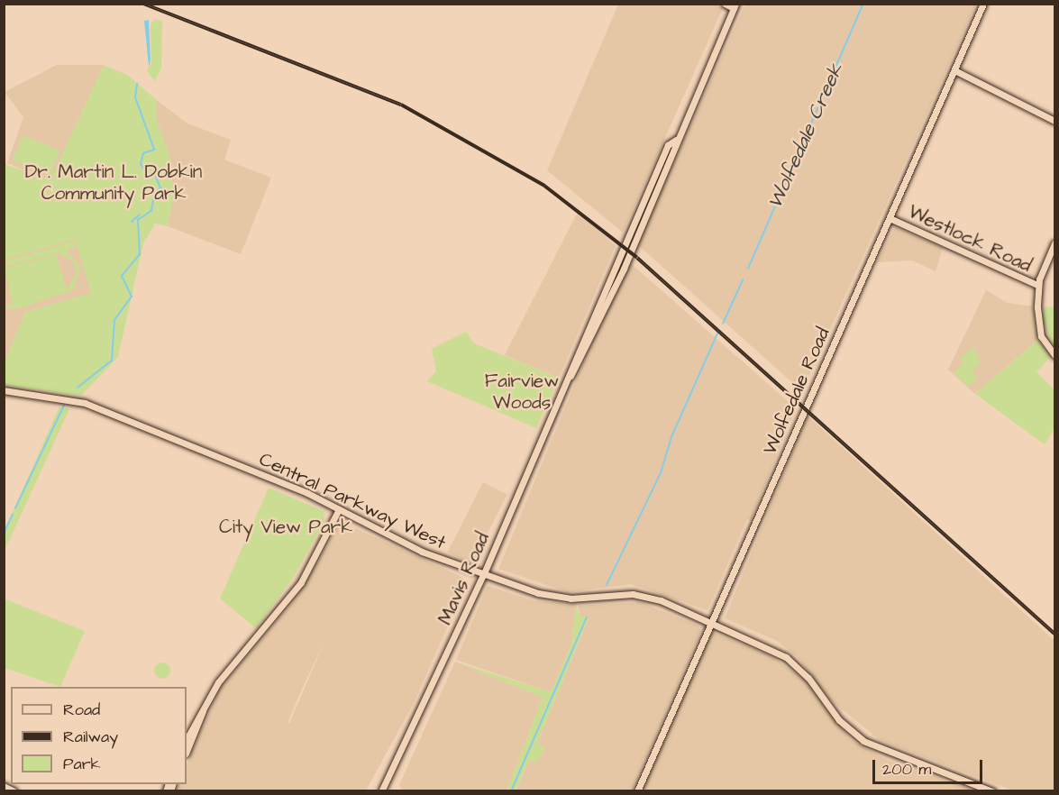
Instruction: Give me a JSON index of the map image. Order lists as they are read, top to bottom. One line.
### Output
{"streets":{"street":["Westlock Road","Wolfedale Road","Central Parkway West","Mavis Road"]},"crossings":[["Westlock Road","Wolfedale Road"],["Wolfedale Road","Central Parkway West"],["Central Parkway West","Mavis Road"]],"water":["Wolfedale Creek"],"parks":["Dr. Martin L. Dobkin Community Park","Fairview Woods","City View Park"],"legend":["Road","Railway","Park"],"scale_bar":"200 m"}
